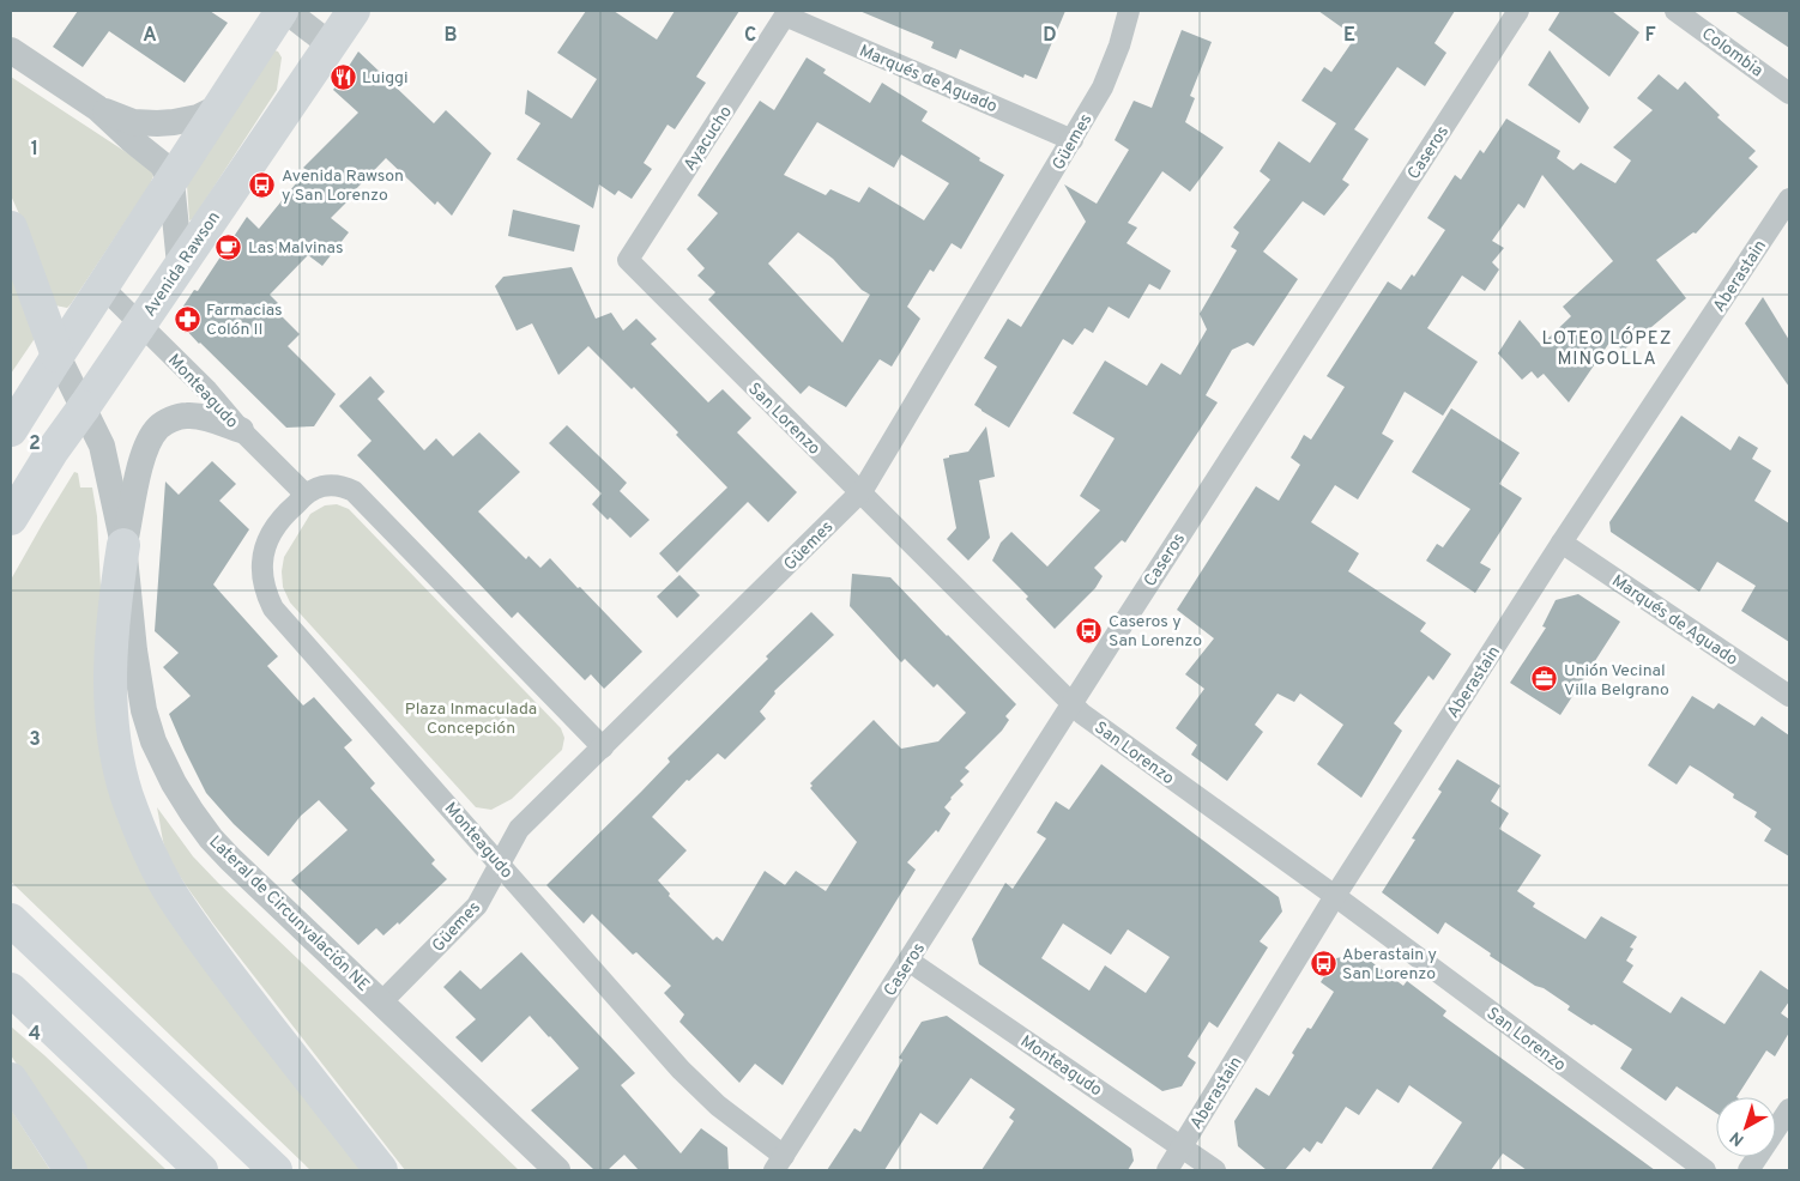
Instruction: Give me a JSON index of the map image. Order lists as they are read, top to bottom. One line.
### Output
{"streets":{"main road":["Avenida Rawson"],"street":["Colombia","Marqués de Aguado","Ayacucho","Güemes","Caseros","Aberastain","Monteagudo","San Lorenzo","Lateral de Circunvalación NE"]},"crossings":[["Marqués de Aguado","Ayacucho"],["Marqués de Aguado","Güemes"],["Marqués de Aguado","Aberastain"],["Ayacucho","San Lorenzo"],["Güemes","Monteagudo"],["Güemes","San Lorenzo"],["Güemes","Lateral de Circunvalación NE"],["Caseros","Monteagudo"],["Caseros","San Lorenzo"],["Avenida Rawson","Monteagudo"],["Avenida Rawson","Lateral de Circunvalación NE"],["Aberastain","Monteagudo"],["Aberastain","San Lorenzo"]],"districts":["LOTEO LÓPEZ MINGOLLA"],"parks":["Plaza Inmaculada Concepción"],"places":{"restaurant":["Luiggi"],"bus stop":["Avenida Rawson y San Lorenzo","Caseros y San Lorenzo","Aberastain y San Lorenzo"],"cafe":["Las Malvinas"],"pharmacy":["Farmacias Colón II"],"office":["Unión Vecinal Villa Belgrano"]},"north":"bottom left","grid":{"columns":["A","B","C","D","E","F"],"rows":["1","2","3","4"]}}
